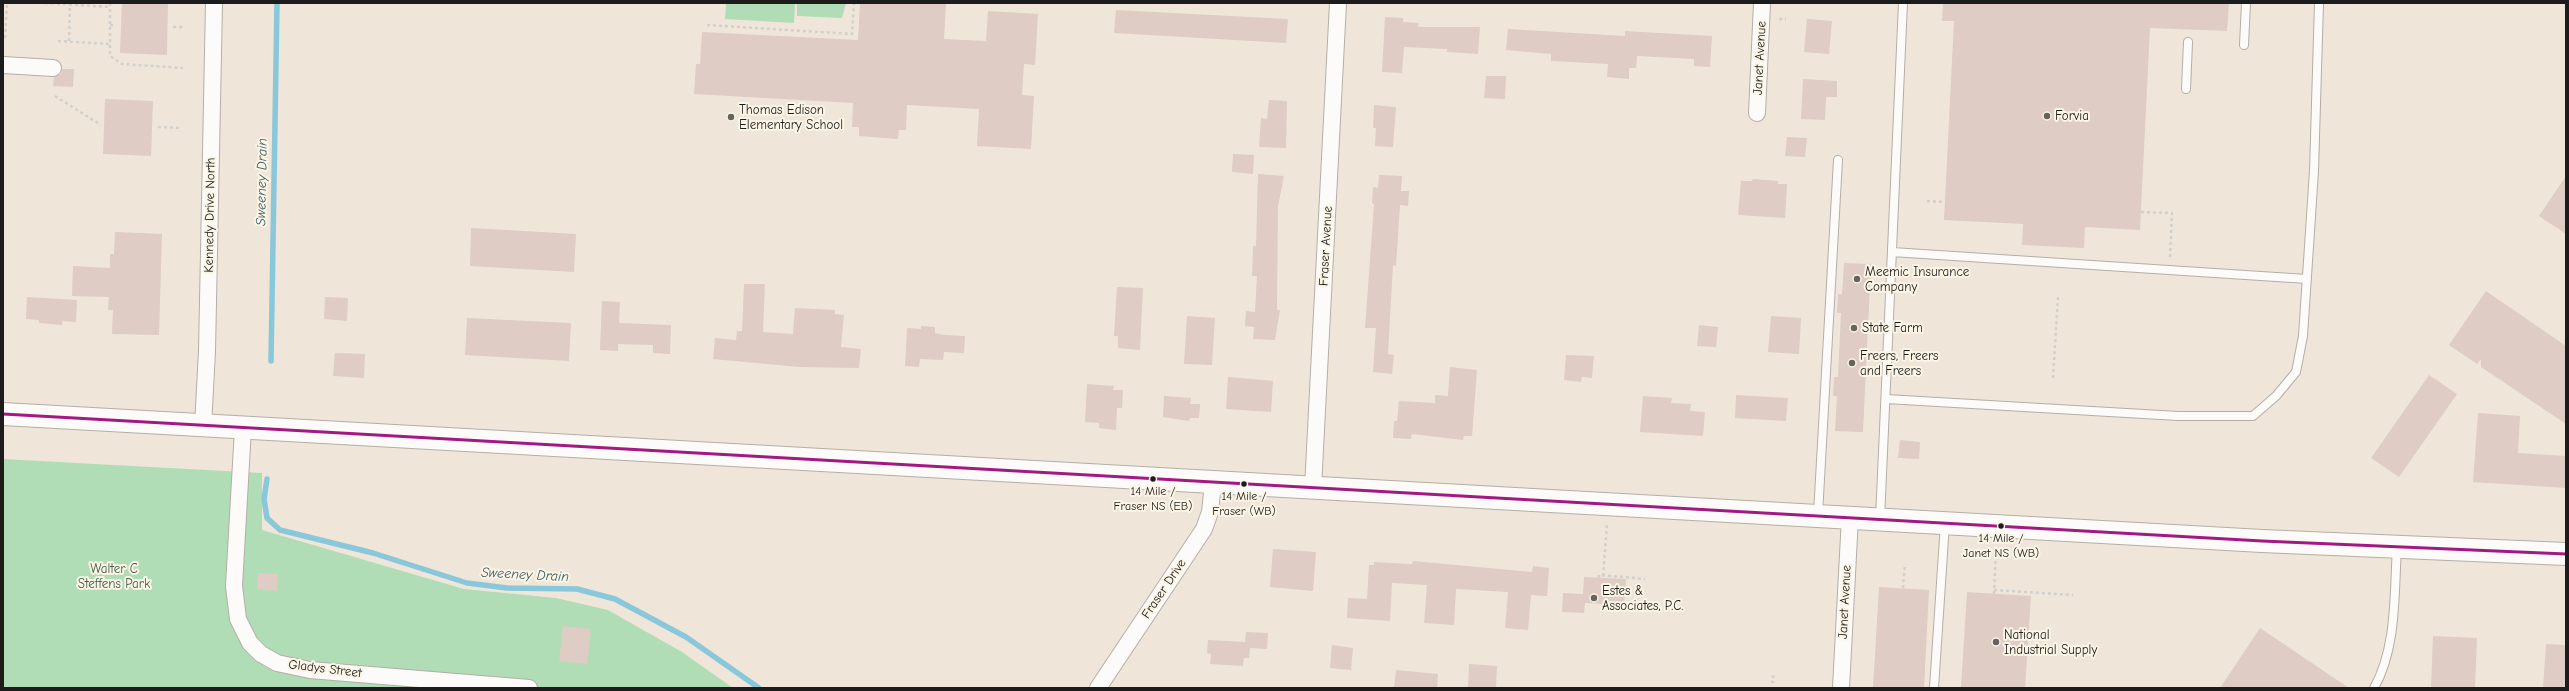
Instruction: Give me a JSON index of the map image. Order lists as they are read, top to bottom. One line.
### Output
{"streets":{"street":["Janet Avenue","Kennedy Drive North","Fraser Avenue","Fraser Drive","Gladys Street"]},"water":["Sweeney Drain"],"parks":["Walter C Steffens Park"],"places":["Forvia","Thomas Edison Elementary School","Meemic Insurance Company","State Farm","Freers, Freers and Freers","14 Mile / Fraser NS (EB)","14 Mile / Fraser (WB)","14 Mile / Janet NS (WB)","Estes & Associates, P.C.","National Industrial Supply"]}
